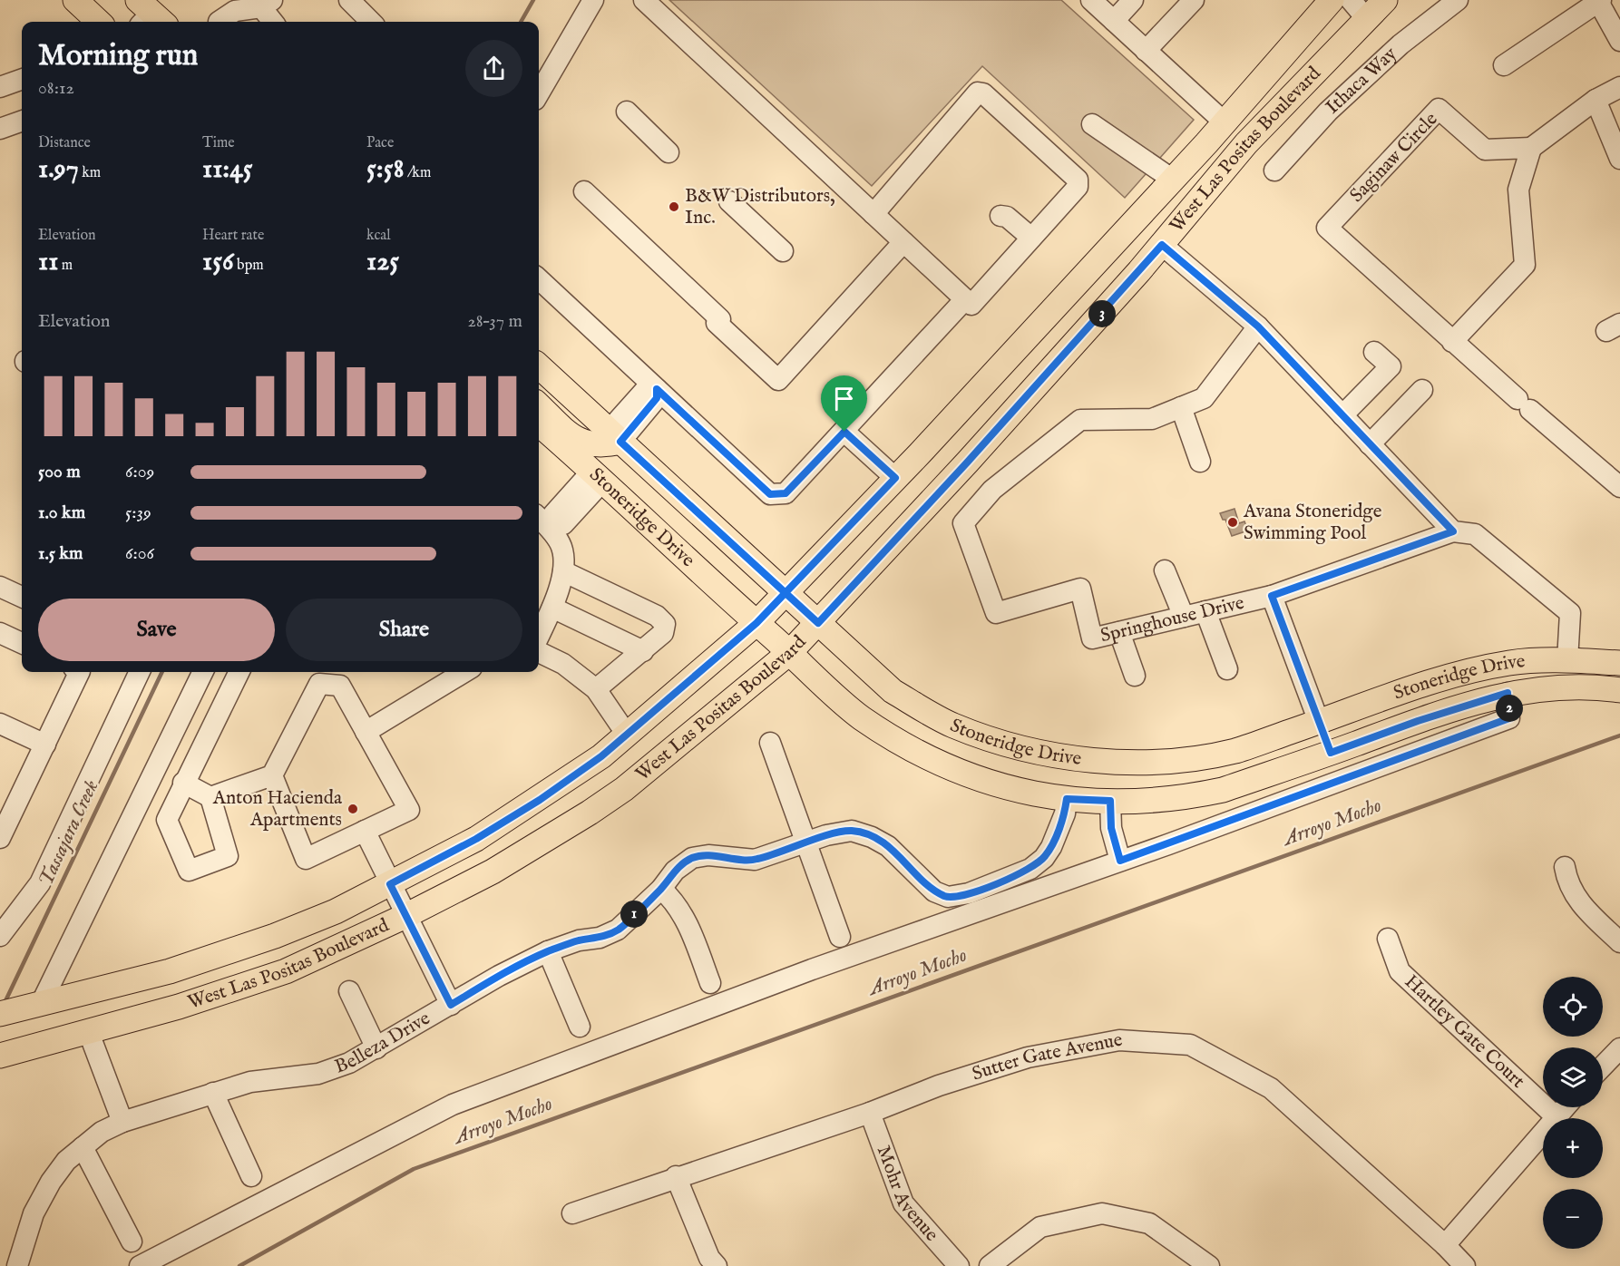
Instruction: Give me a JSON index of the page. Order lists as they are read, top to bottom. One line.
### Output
{"streets":{"main road":["West Las Positas Boulevard","Stoneridge Drive"],"street":["Ithaca Way","Saginaw Circle","Springhouse Drive","Hartley Gate Court","Belleza Drive","Sutter Gate Avenue","Mohr Avenue"]},"crossings":[["West Las Positas Boulevard","Stoneridge Drive"],["Stoneridge Drive","Belleza Drive"],["Sutter Gate Avenue","Mohr Avenue"]],"water":["Arroyo Mocho","Tassajara Creek"],"places":["B&W Distributors, Inc.","Avana Stoneridge Swimming Pool","Anton Hacienda Apartments"],"page":{"heading":["Morning run","08:12"],"stats":[["Distance","1.97 km"],["Time","11:45"],["Pace","5:58 /km"],["Elevation","11 m"],["Heart rate","156 bpm"],["kcal","125"]],"chart":["Elevation","28–37 m"],"pins":["3","2","1"],"list":[{"name":"500 m","note":"6:09"},{"name":"1.0 km","note":"5:39"},{"name":"1.5 km","note":"6:06"}],"buttons":["Save","Share"],"map_buttons":["+","−"]}}
